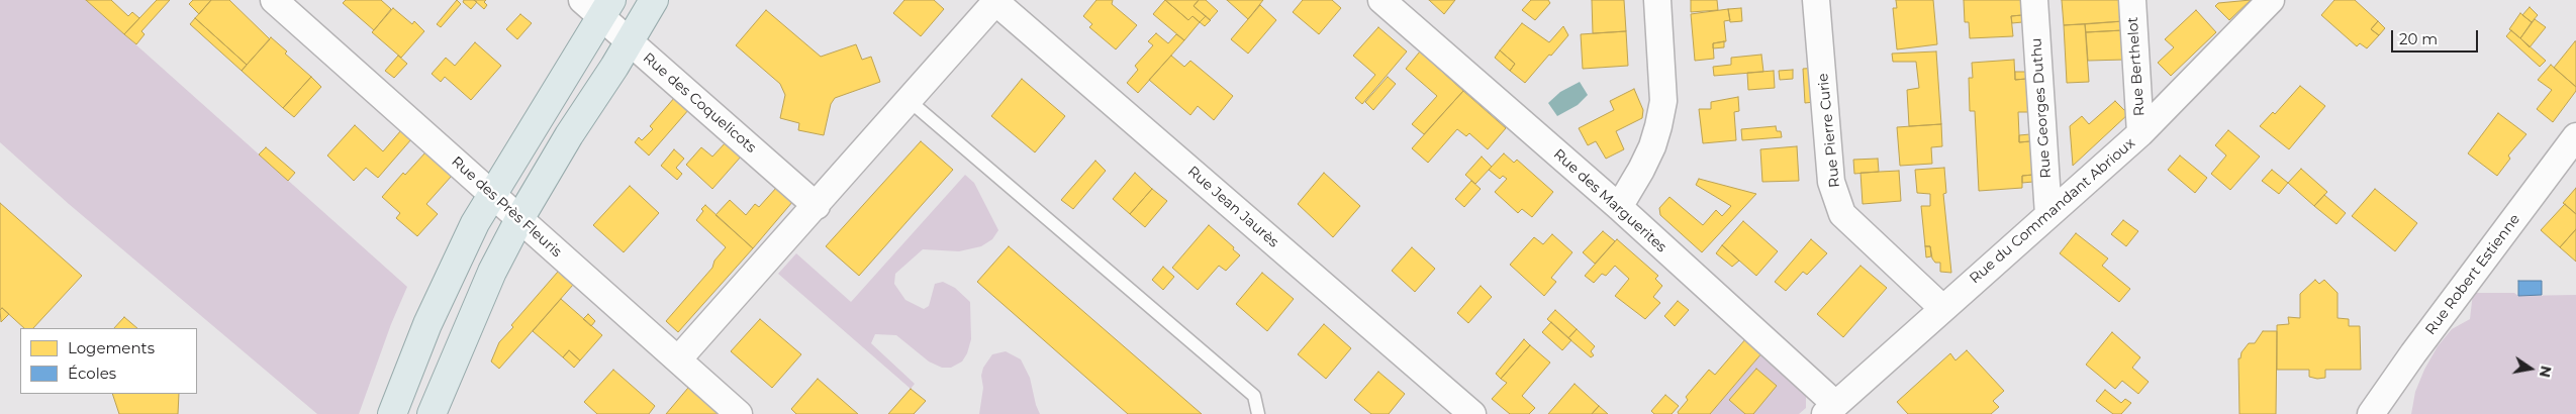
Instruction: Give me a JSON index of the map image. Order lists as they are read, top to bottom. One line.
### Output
{"streets":{"street":["Rue Berthelot","Rue des Coquelicots","Rue Georges Duthu","Rue Pierre Curie","Rue des Marguerites","Rue des Près Fleuris","Rue Jean Jaurès","Rue du Commandant Abrioux","Rue Robert Estienne"]},"crossings":[["Rue Berthelot","Rue du Commandant Abrioux"],["Rue Georges Duthu","Rue du Commandant Abrioux"],["Rue Pierre Curie","Rue du Commandant Abrioux"],["Rue des Marguerites","Rue du Commandant Abrioux"]],"legend":["Logements","Écoles"],"scale_bar":"20 m","north":"right"}
